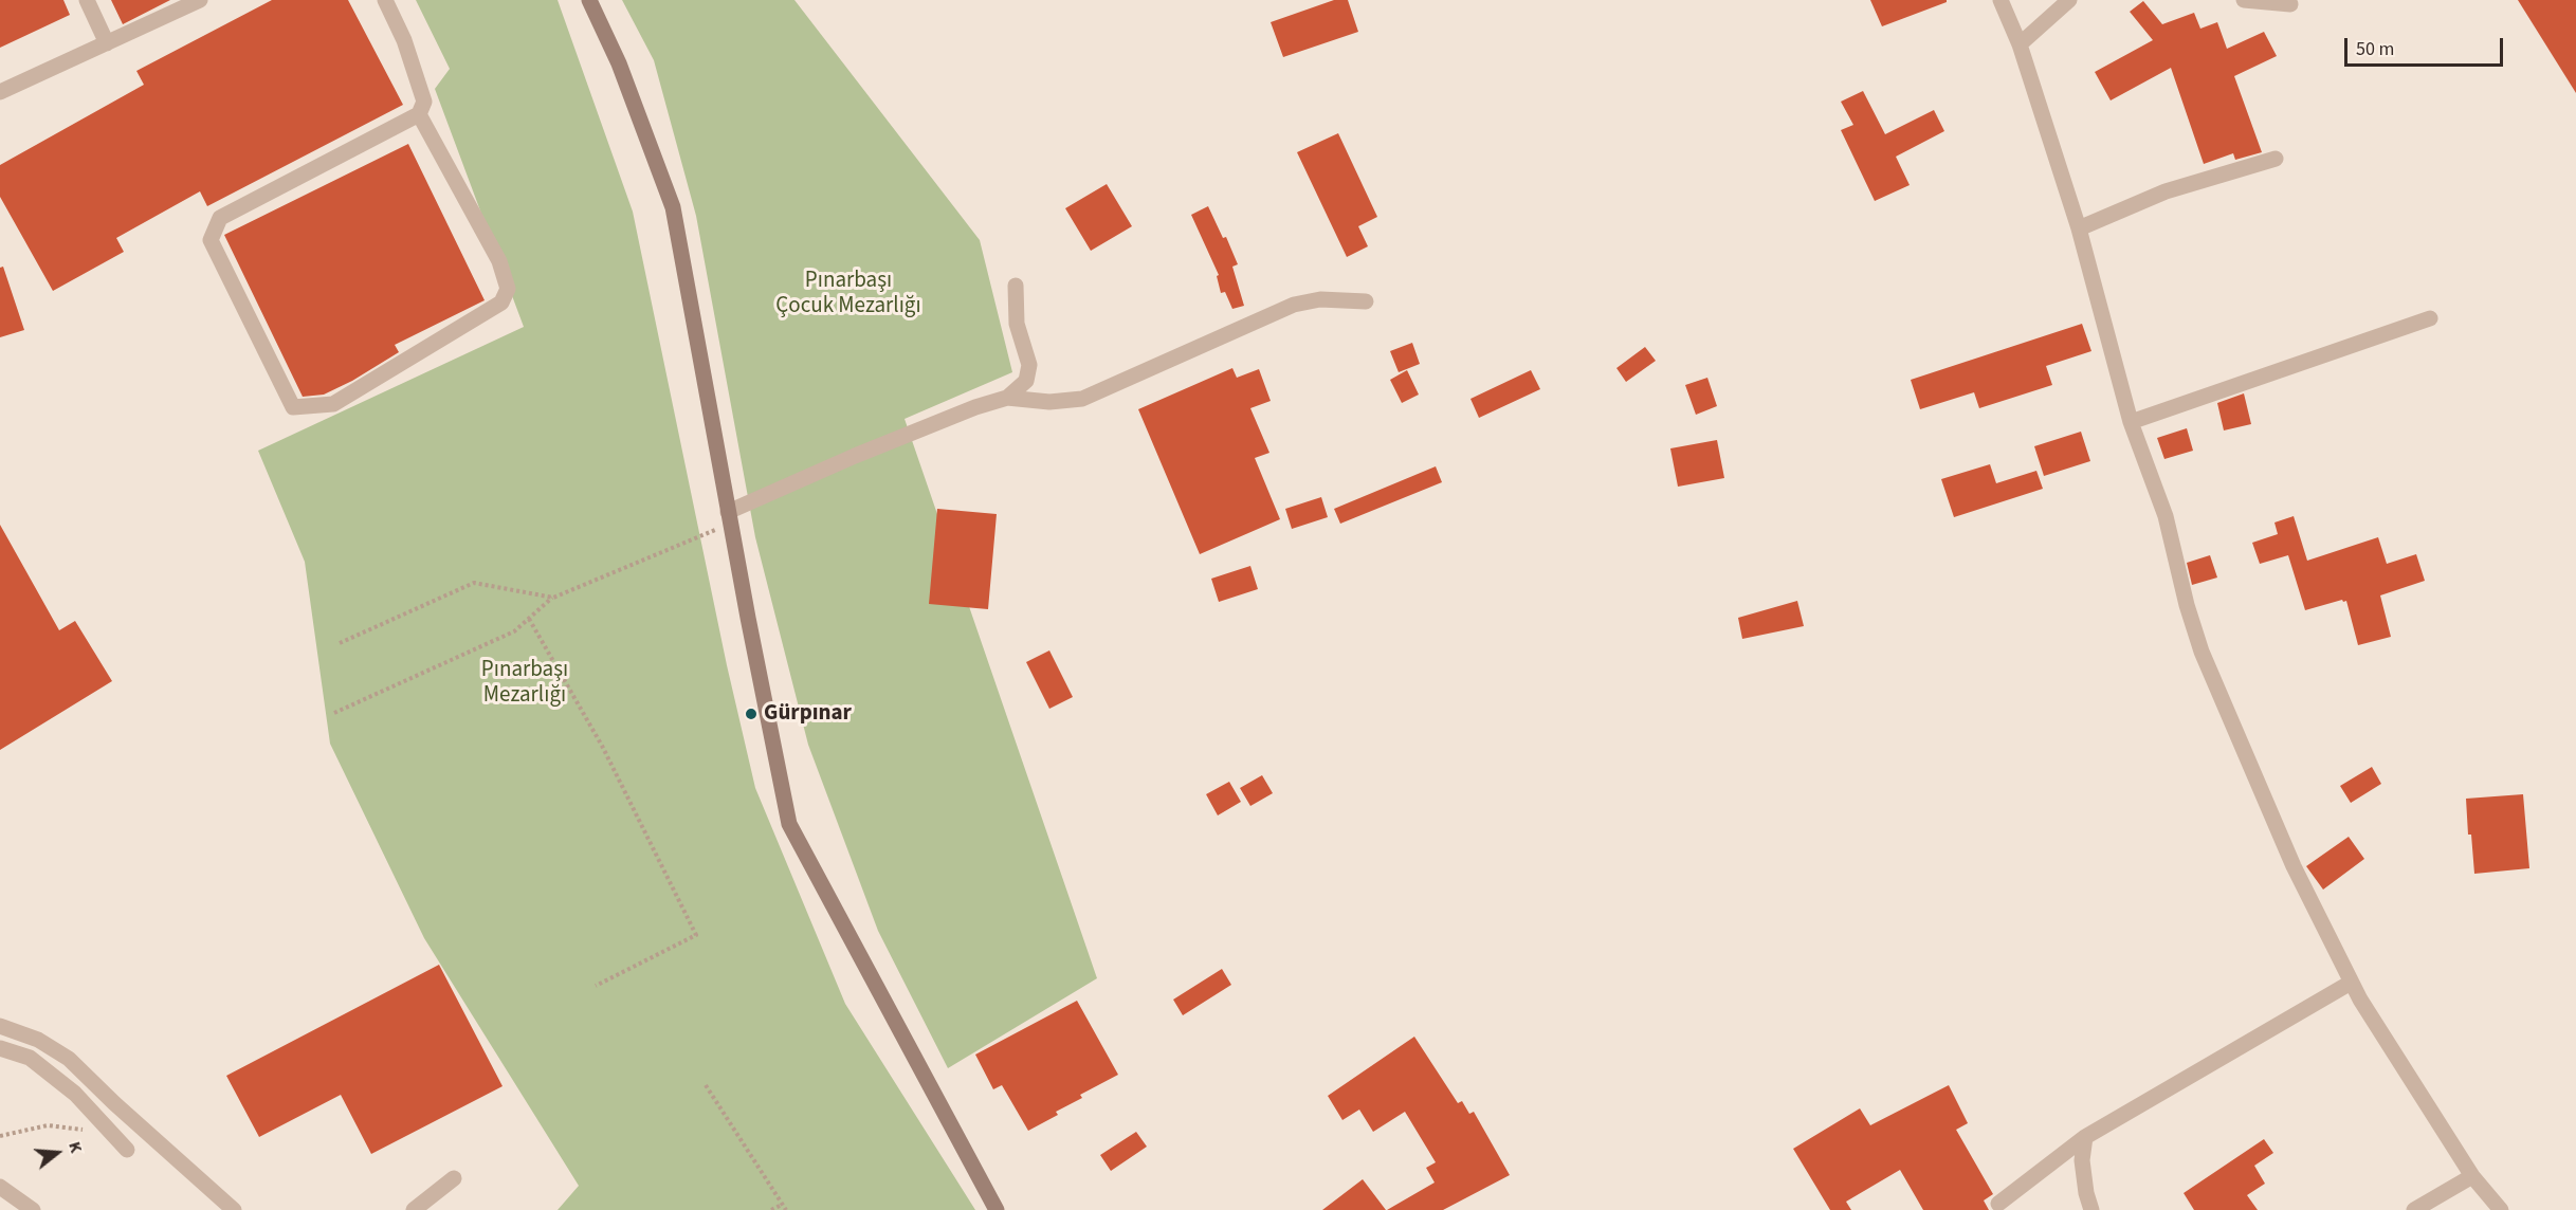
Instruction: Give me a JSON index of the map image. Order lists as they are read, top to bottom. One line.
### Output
{"parks":["Pınarbaşı Çocuk Mezarlığı","Pınarbaşı Mezarlığı"],"places":["Gürpınar"],"scale_bar":"50 m","north":"right"}
